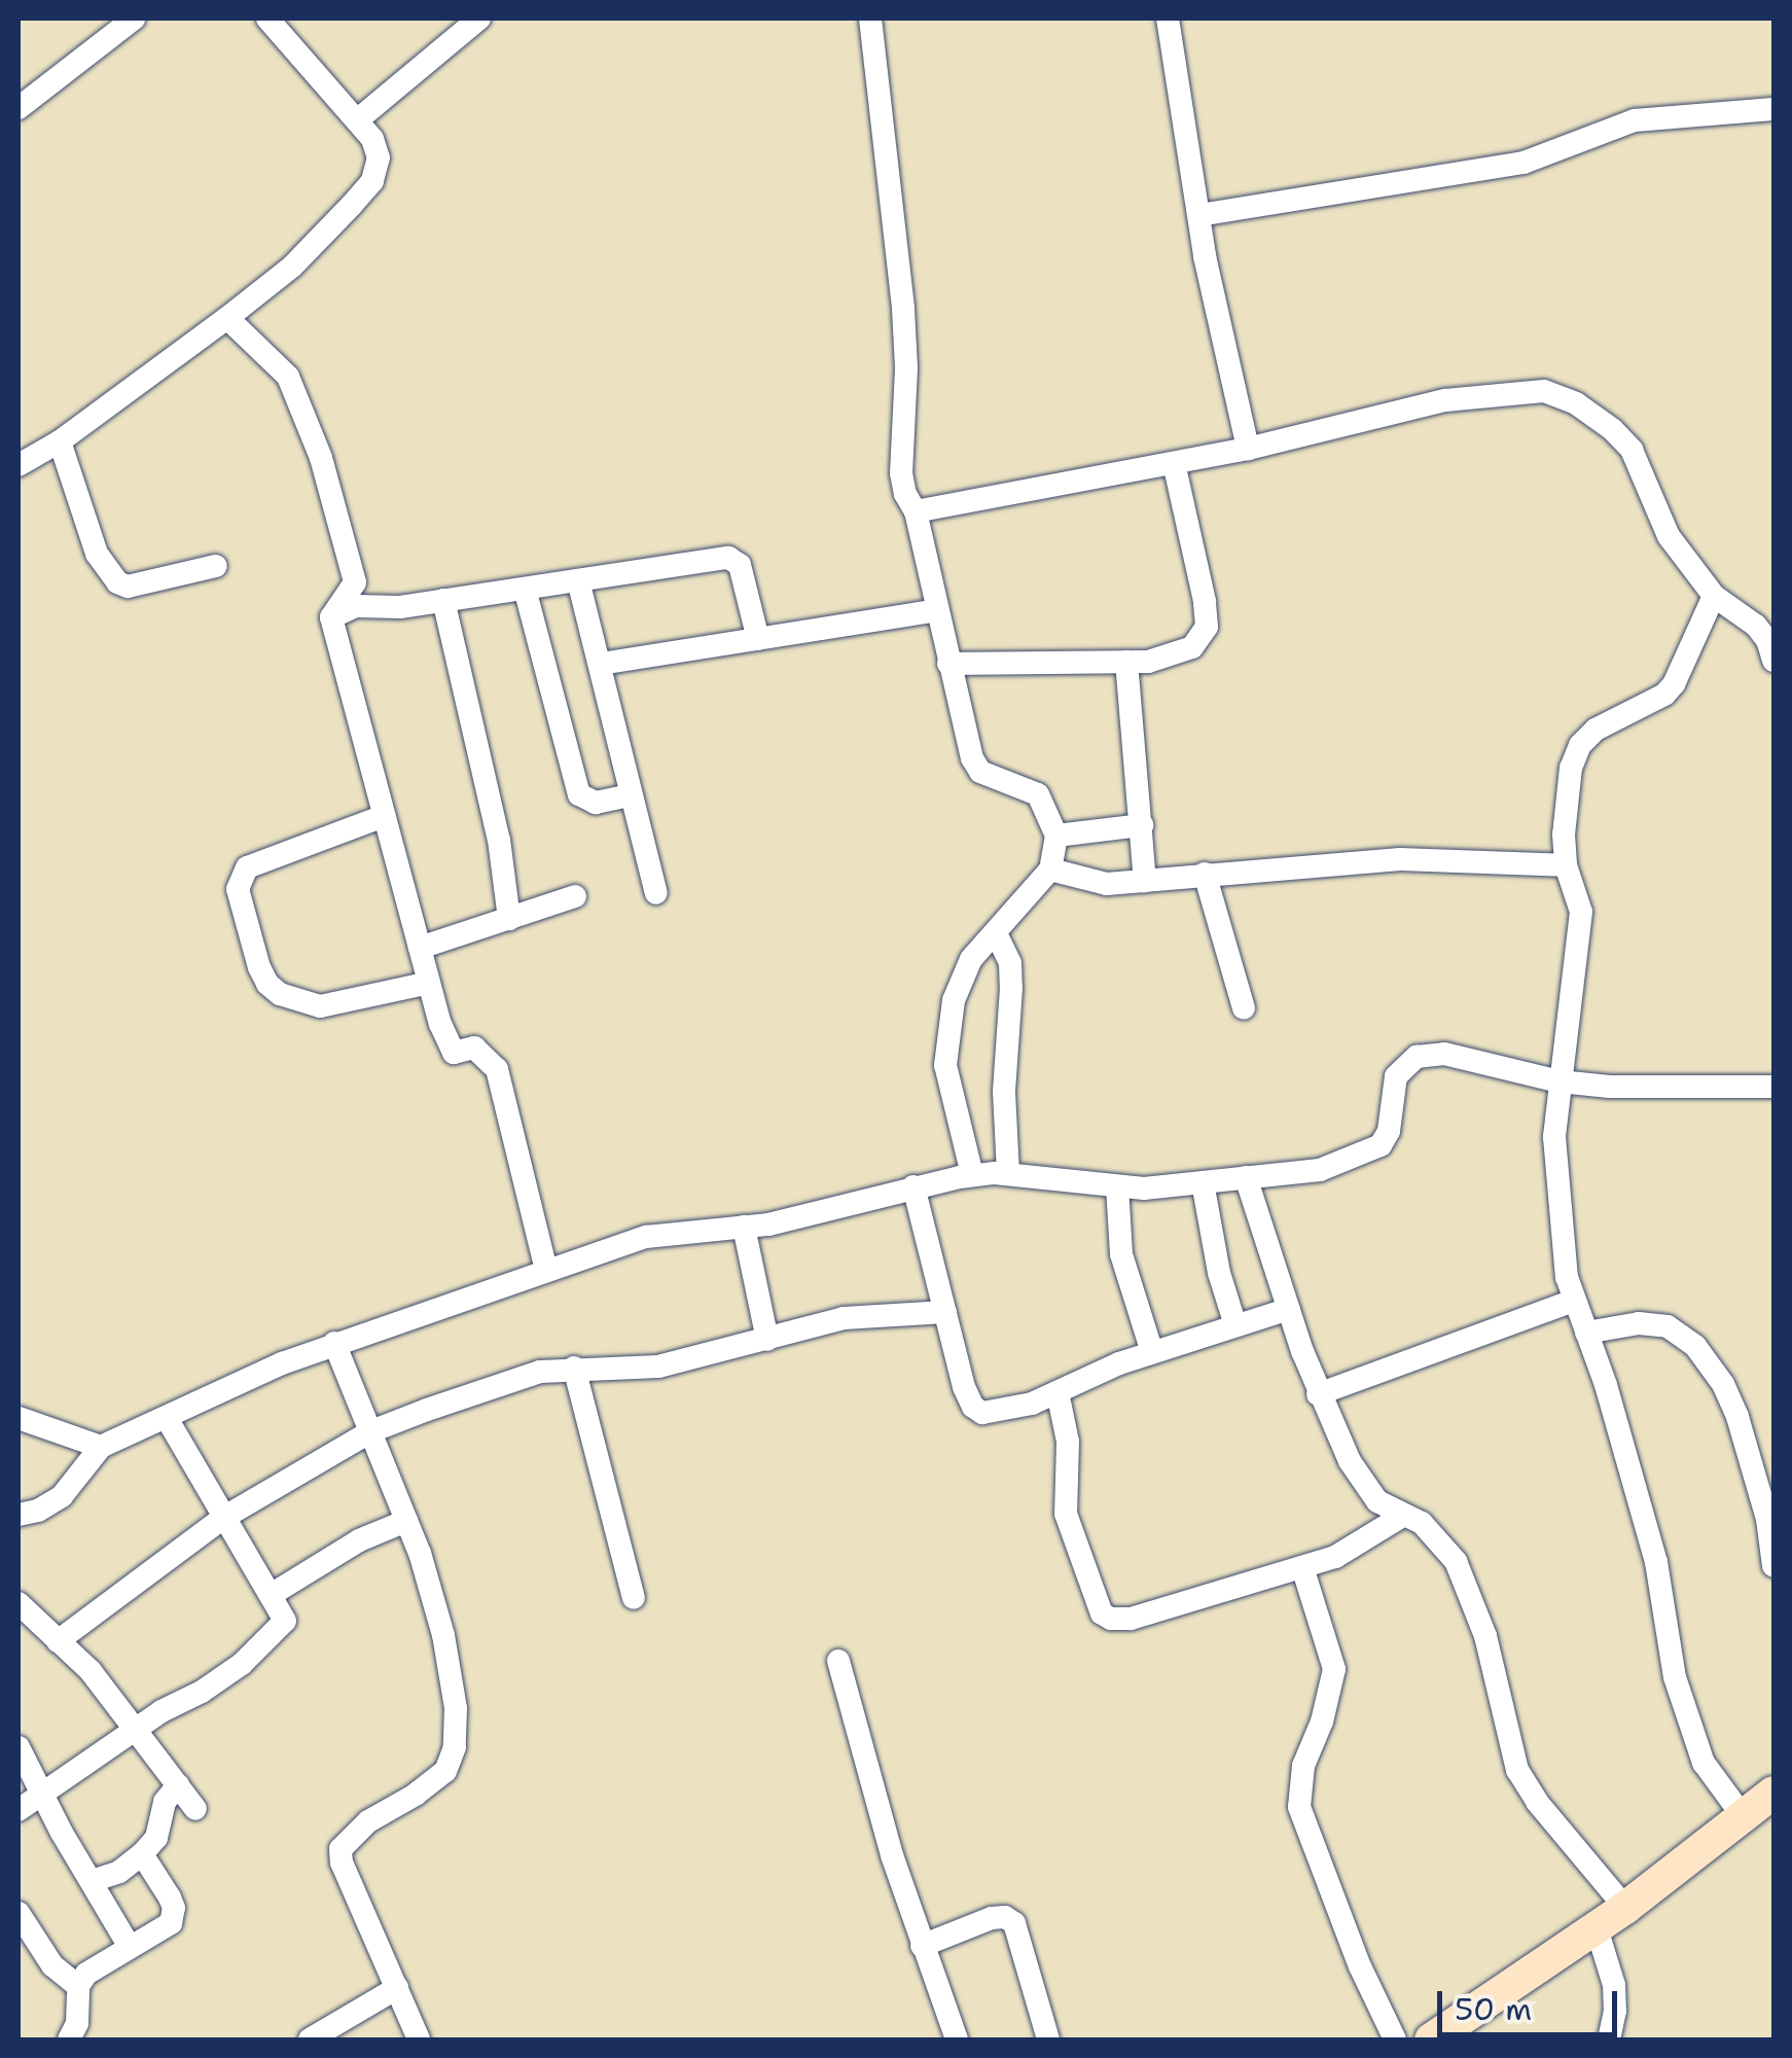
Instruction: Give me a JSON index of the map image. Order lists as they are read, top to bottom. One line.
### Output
{"scale_bar":"50 m"}
